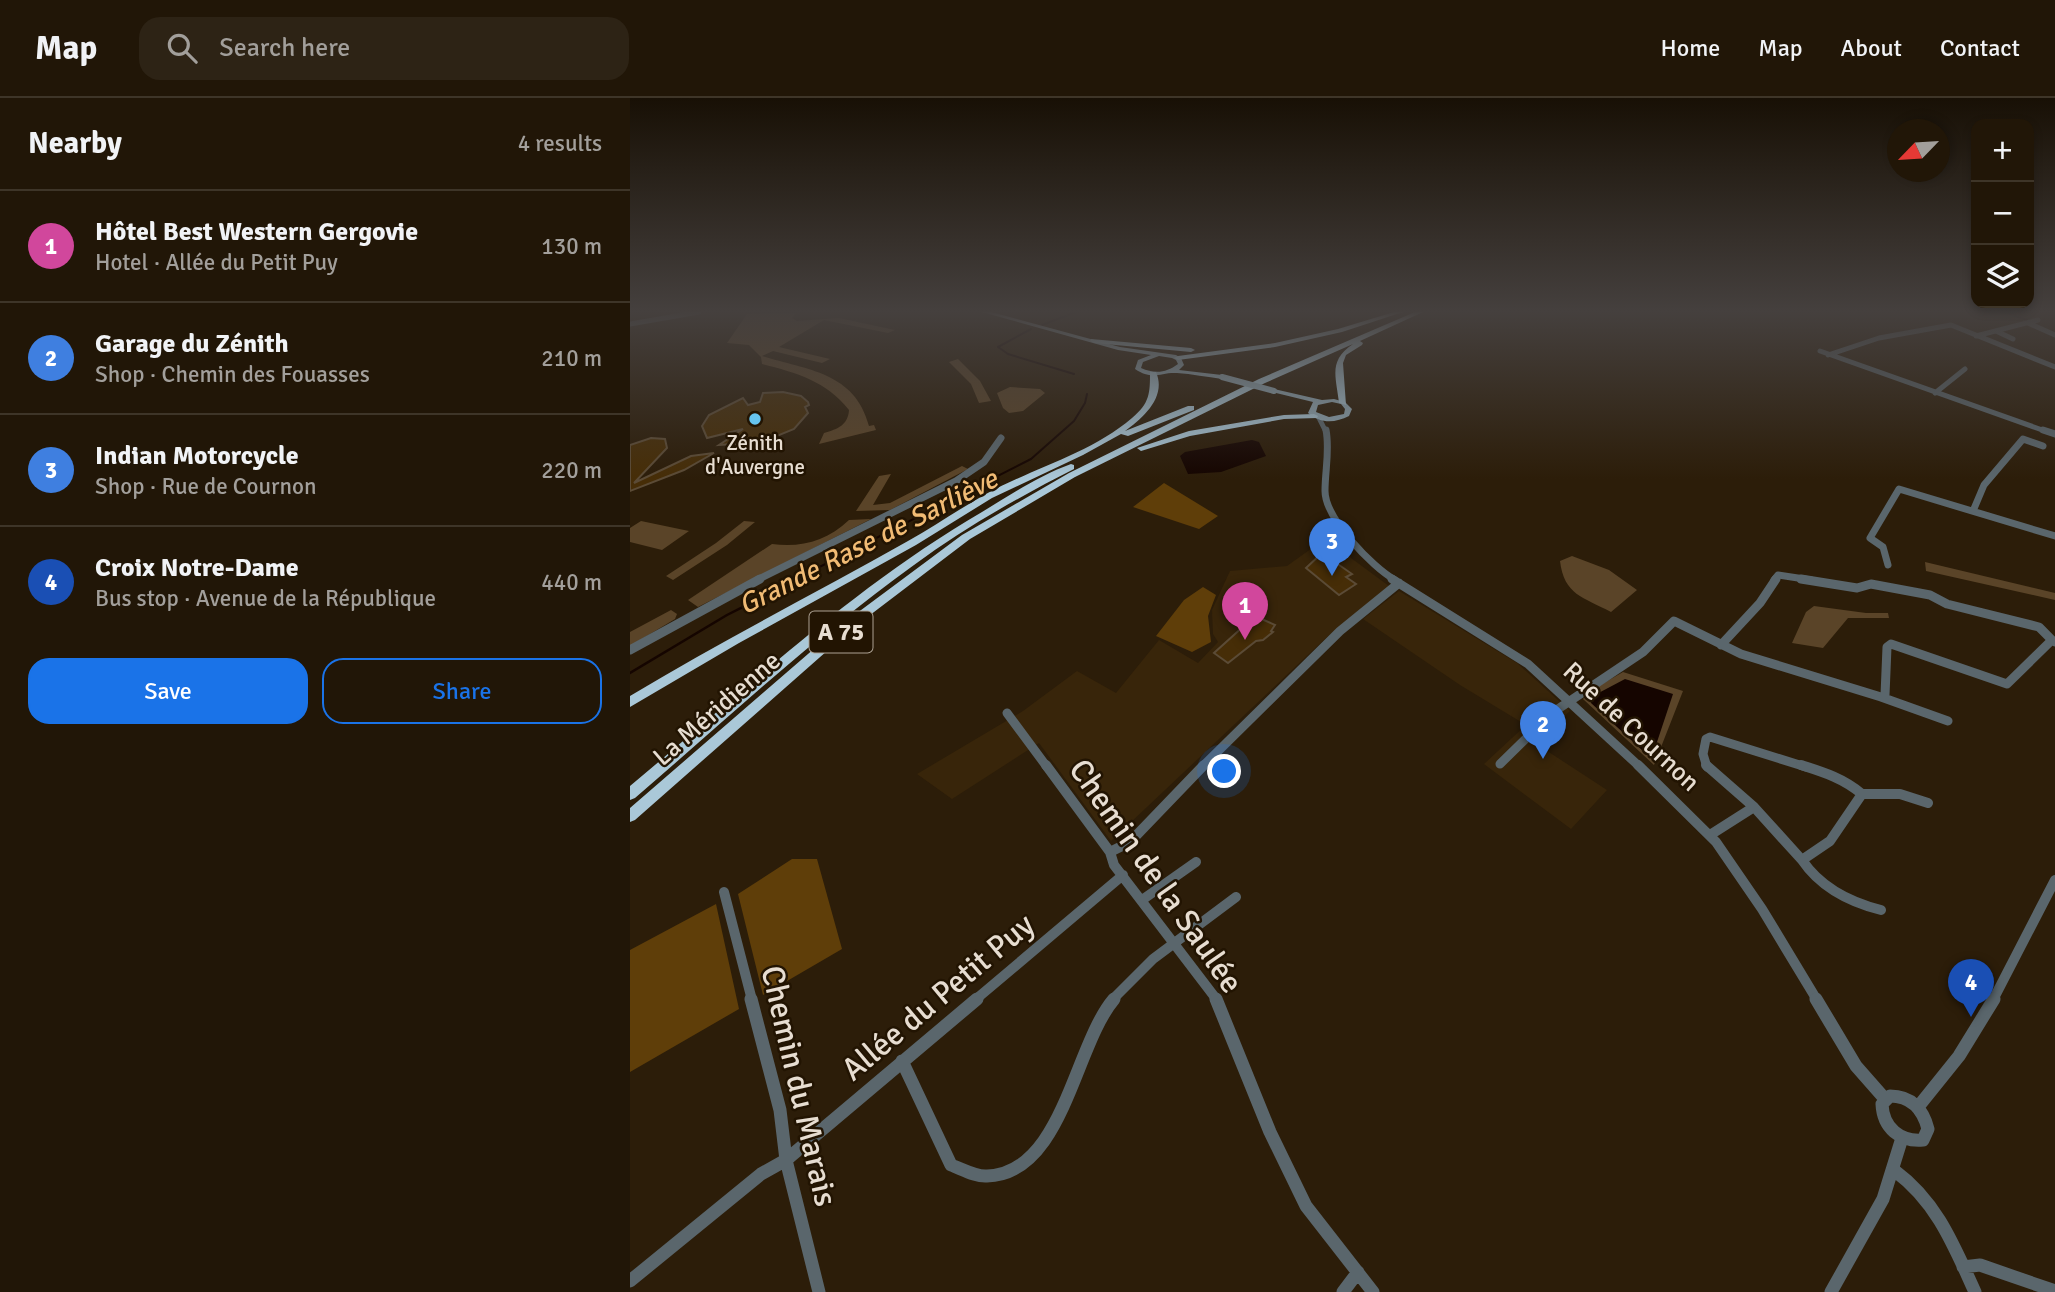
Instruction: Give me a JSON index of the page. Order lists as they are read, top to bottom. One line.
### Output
{"streets":{"highway":["A 75","La Méridienne"],"street":["Rue de Cournon","Chemin de la Saulée","Allée du Petit Puy","Chemin du Marais"]},"crossings":[["Chemin de la Saulée","Allée du Petit Puy"],["Allée du Petit Puy","Chemin du Marais"]],"water":["Grande Rase de Sarliève"],"places":["Zénith d'Auvergne"],"north":"bottom left","page":{"header":"Map","search":"Search here","nav":["Home","Map","About","Contact"],"heading":["Nearby","4 results"],"map_buttons":["+","−"],"list":[{"mark":"1","name":"Hôtel Best Western Gergovie","note":"Hotel · Allée du Petit Puy","value":"130 m"},{"mark":"2","name":"Garage du Zénith","note":"Shop · Chemin des Fouasses","value":"210 m"},{"mark":"3","name":"Indian Motorcycle","note":"Shop · Rue de Cournon","value":"220 m"},{"mark":"4","name":"Croix Notre-Dame","note":"Bus stop · Avenue de la République","value":"440 m"}],"pins":["3","1","2","4"],"buttons":["Save","Share"]}}
